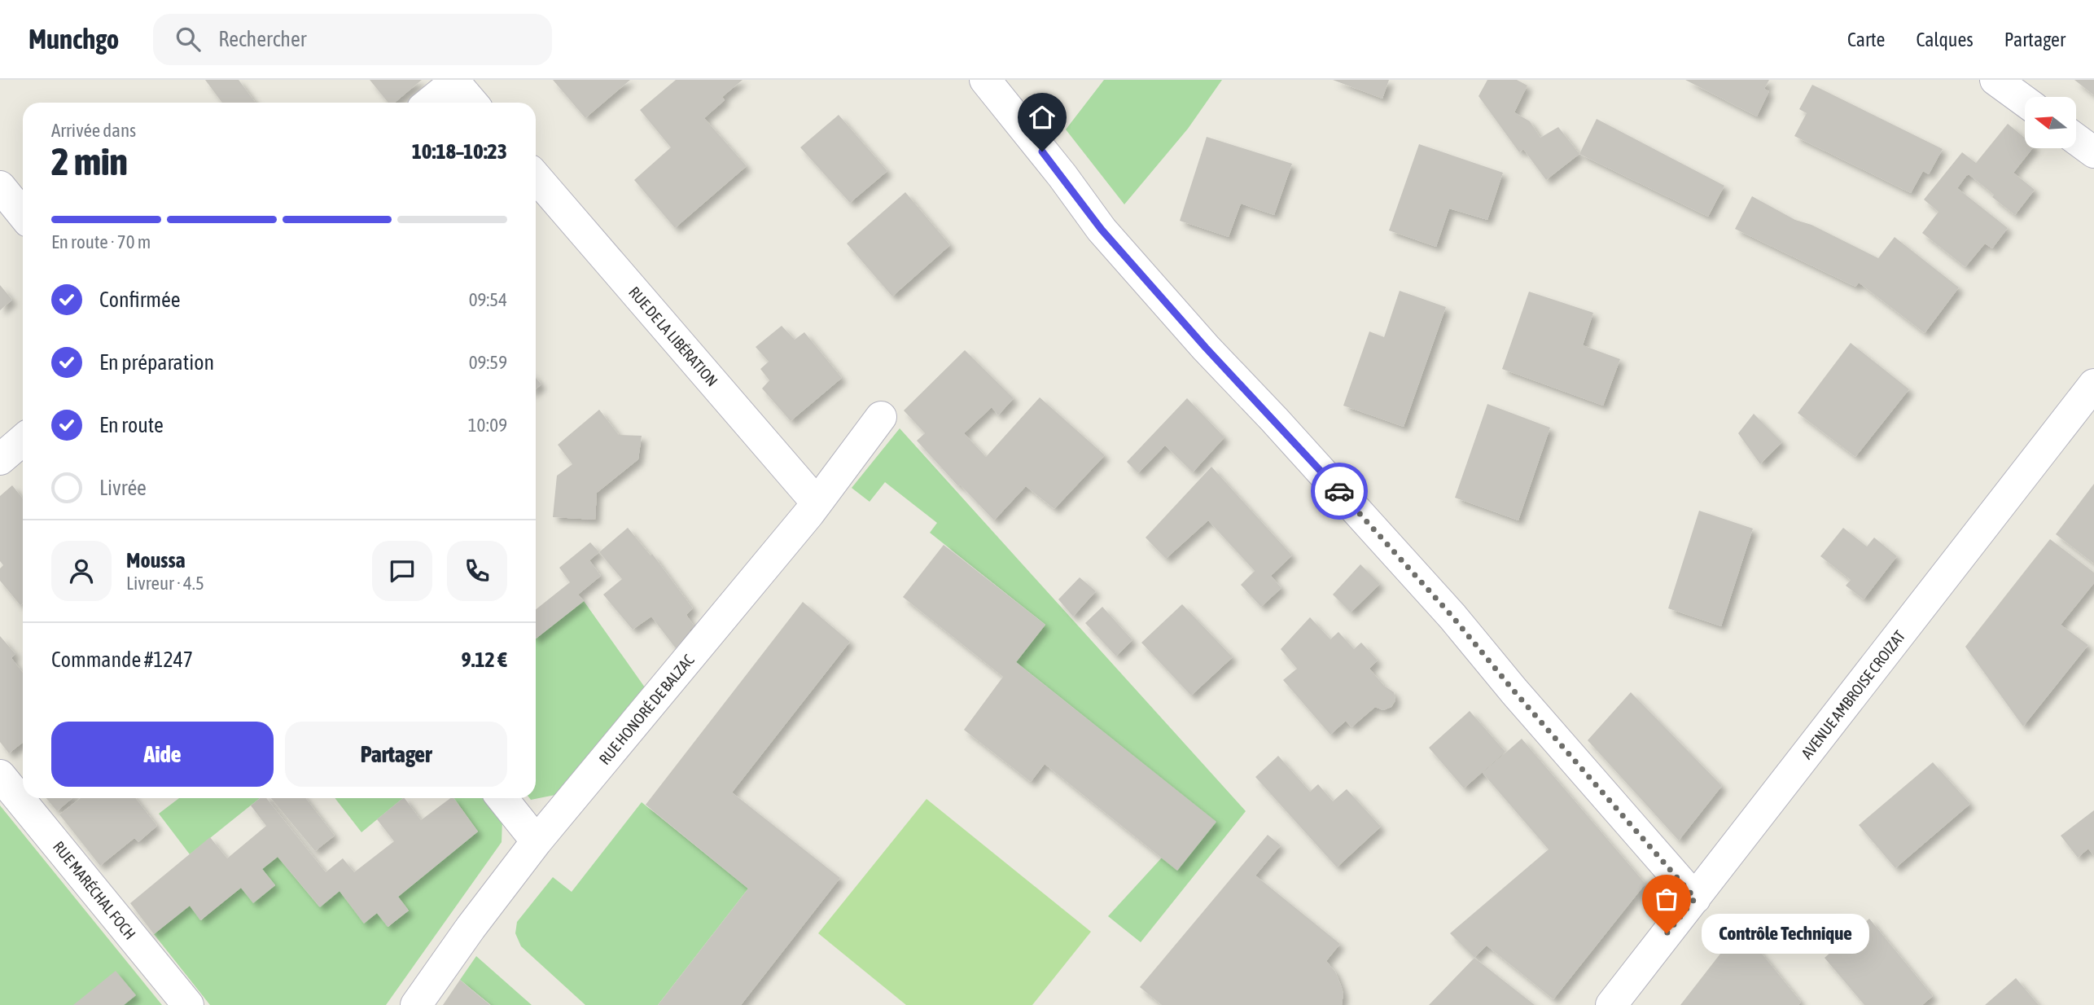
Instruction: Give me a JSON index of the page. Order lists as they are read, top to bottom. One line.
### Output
{"streets":{"street":["RUE DE LA LIBÉRATION","AVENUE AMBROISE CROIZAT","RUE HONORÉ DE BALZAC","RUE MARÉCHAL FOCH"]},"crossings":[["RUE DE LA LIBÉRATION","RUE HONORÉ DE BALZAC"]],"places":["Contrôle Technique"],"north":"left","page":{"header":"Munchgo","search":"Rechercher","nav":["Carte","Calques","Partager"],"heading":["2 min","Arrivée dans","10:18–10:23"],"panel":["Moussa","Livreur · 4.5","Commande #1247","9.12 €"],"bar":"En route · 70 m","list":[["Confirmée","09:54"],["En préparation","09:59"],["En route","10:09"],"Livrée"],"buttons":["Aide","Partager"],"bubble":"Contrôle Technique"}}
